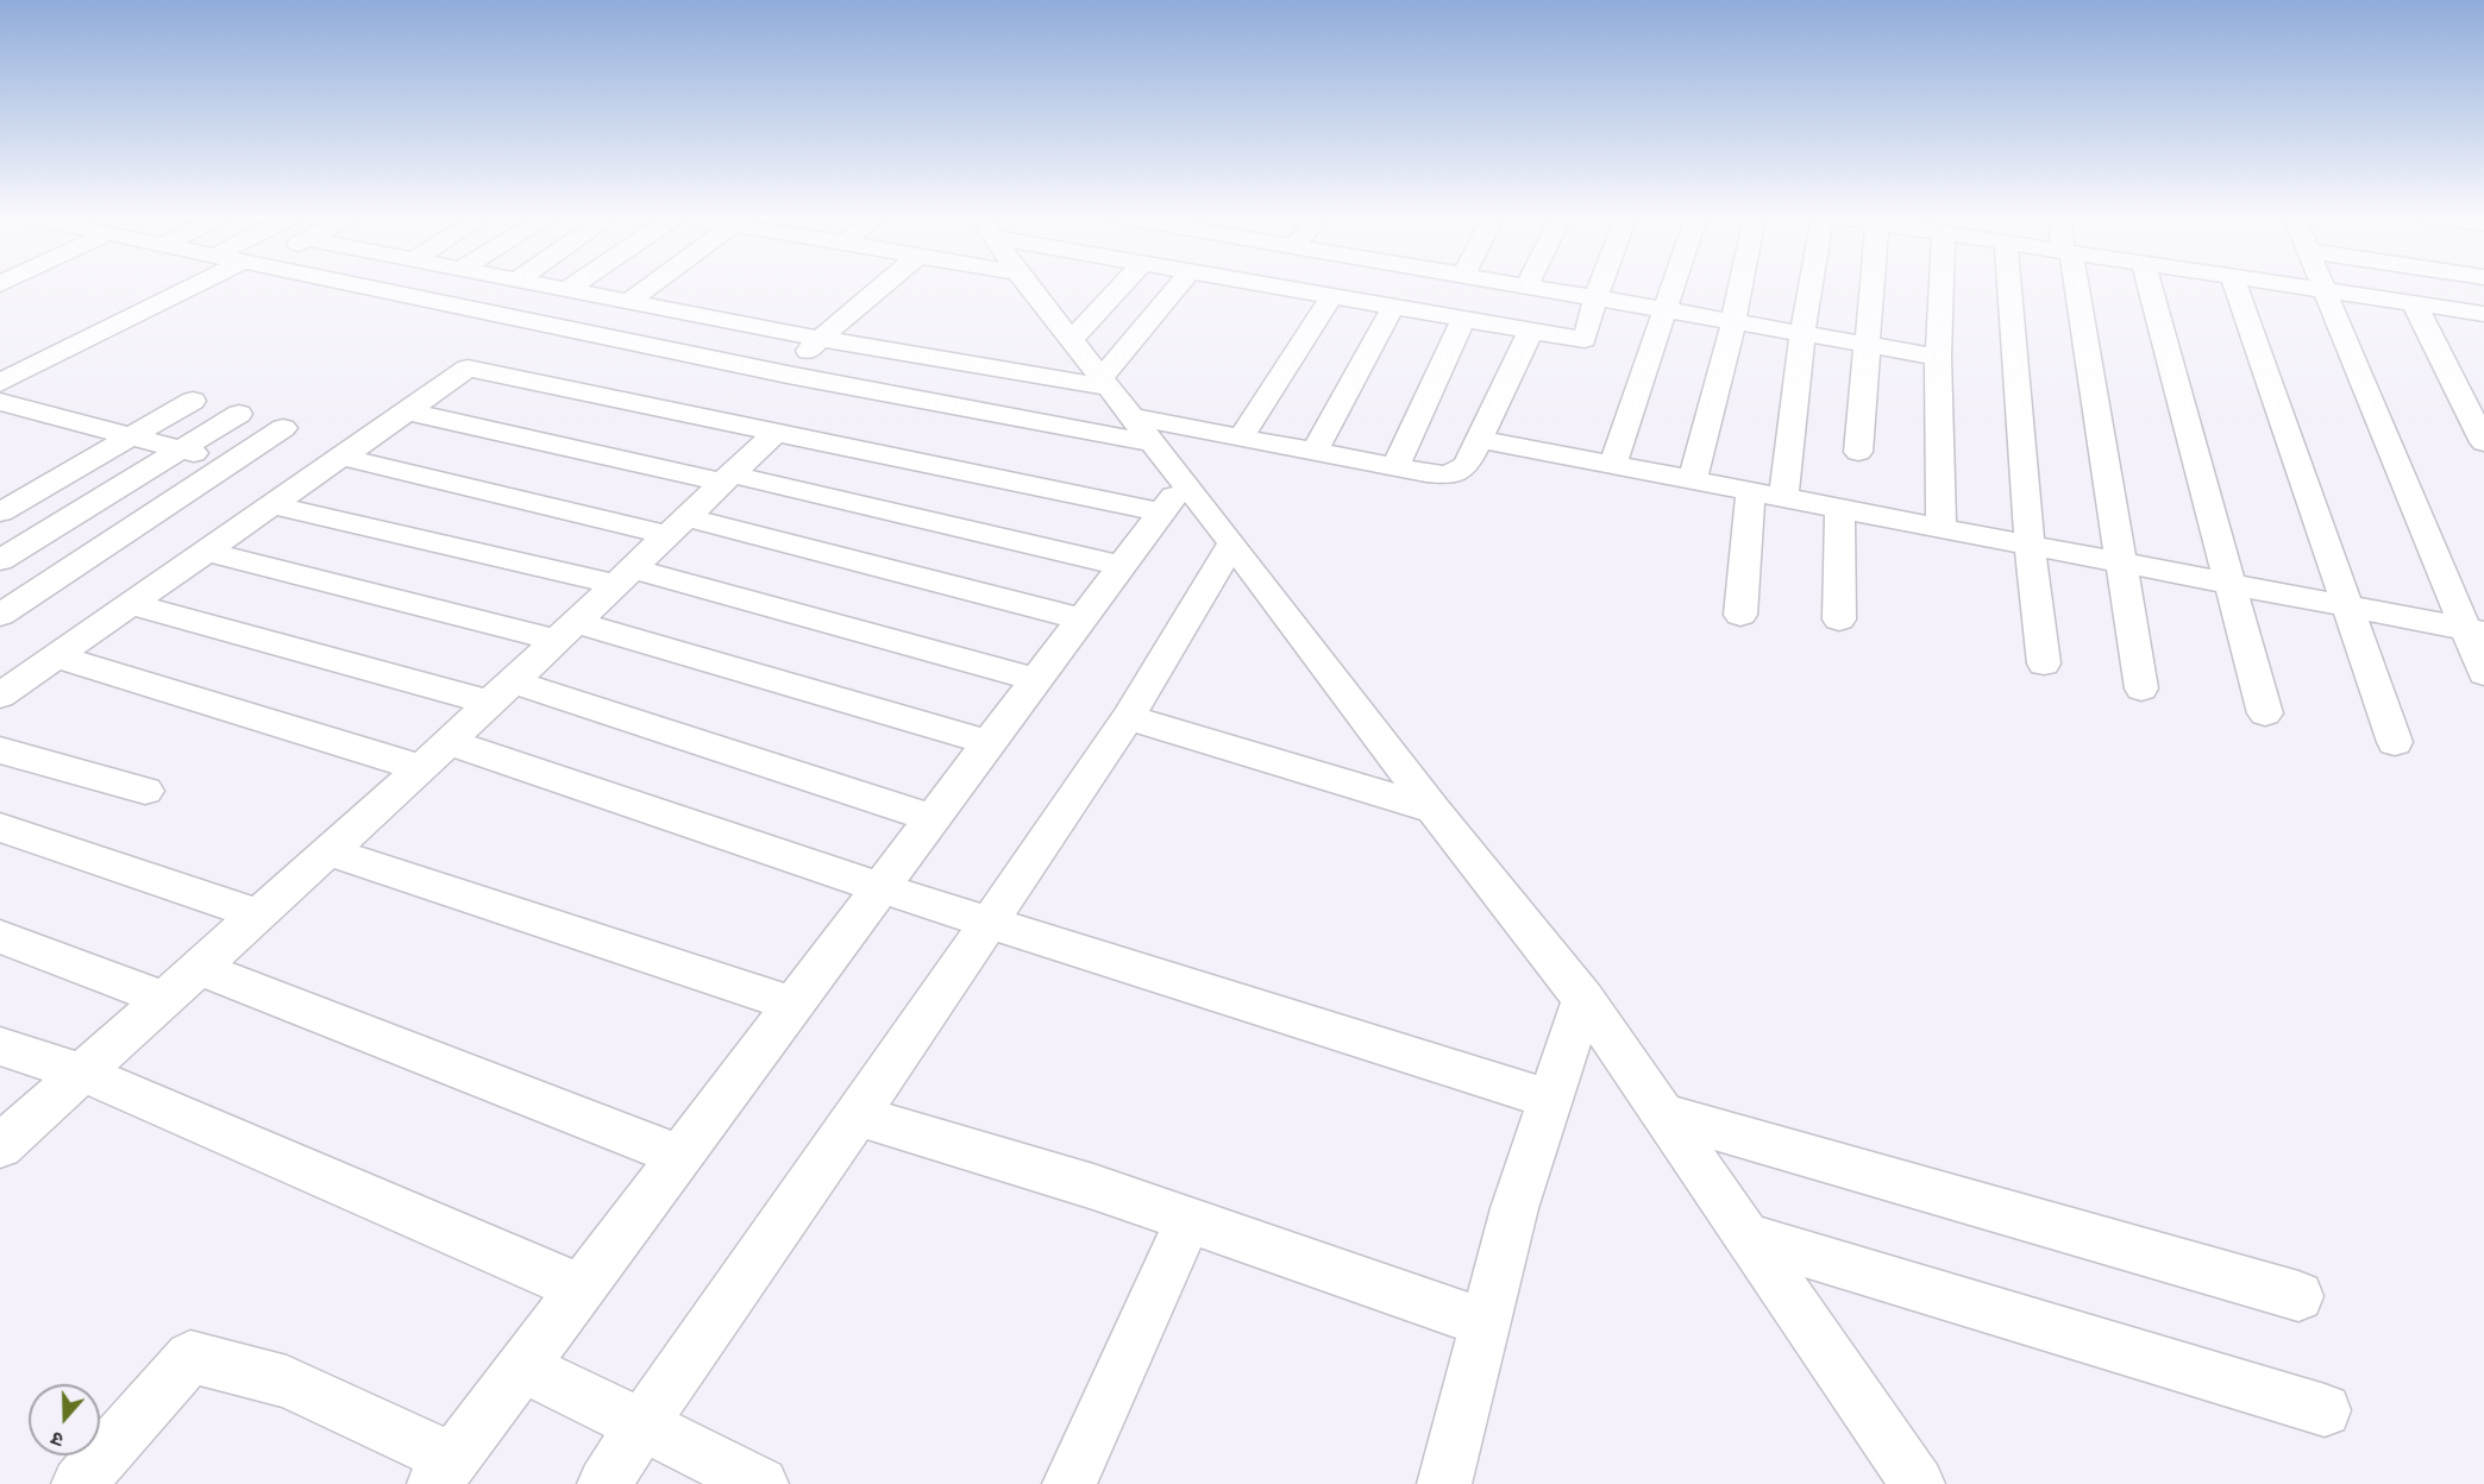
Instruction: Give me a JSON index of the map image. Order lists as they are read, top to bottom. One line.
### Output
{"north":"bottom"}
